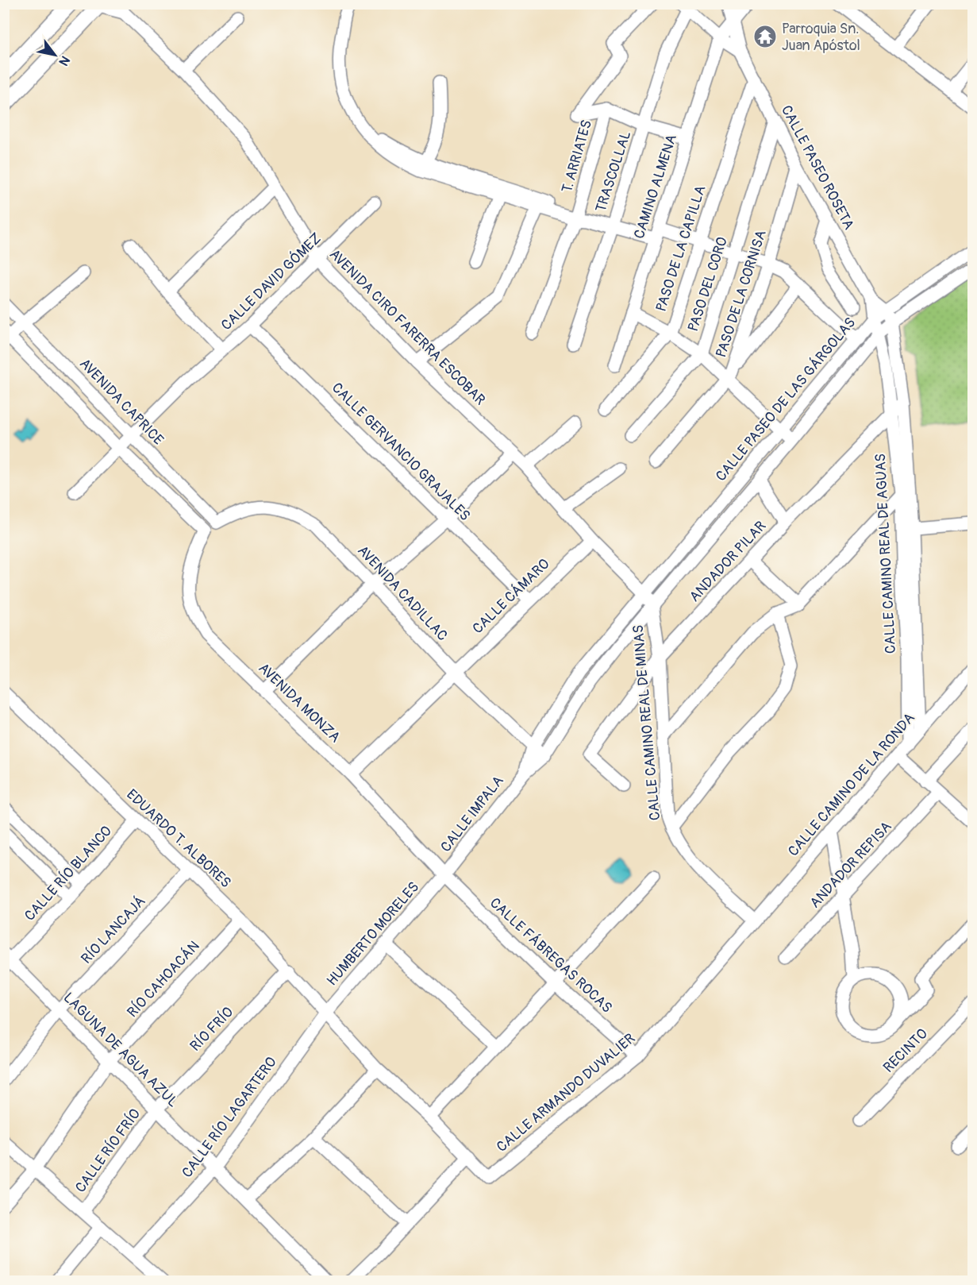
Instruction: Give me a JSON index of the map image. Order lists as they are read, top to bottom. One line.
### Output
{"streets":{"street":["T. ARRIATES","CALLE PASEO ROSETA","TRASCOLLAL","CAMINO ALMENA","PASO DE LA CAPILLA","CALLE DAVID GÓMEZ","PASO DEL CORO","PASO DE LA CORNISA","AVENIDA CIRO FARERRA ESCOBAR","CALLE PASEO DE LAS GÁRGOLAS","AVENIDA CAPRICE","CALLE GERVANCIO GRAJALES","CALLE CAMINO REAL DE AGUAS","ANDADOR PILAR","AVENIDA CADILLAC","CALLE CÁMARO","AVENIDA MONZA","CALLE CAMINO REAL DE MINAS","CALLE CAMINO DE LA RONDA","CALLE IMPALA","EDUARDO T. ALBORES","ANDADOR REPISA","CALLE RÍO BLANCO","RÍO LANCAJÁ","HUMBERTO MORELES","CALLE FÁBREGAS ROCAS","RÍO CAHOACÁN","RÍO FRÍO","LAGUNA DE AGUA AZUL","RECINTO","CALLE ARMANDO DUVALIER","CALLE RÍO LAGARTERO","CALLE RÍO FRÍO"]},"crossings":[["CALLE PASEO ROSETA","CAMINO ALMENA"],["CALLE PASEO ROSETA","PASO DE LA CAPILLA"],["CALLE PASEO ROSETA","PASO DEL CORO"],["CALLE PASEO ROSETA","PASO DE LA CORNISA"],["CALLE PASEO ROSETA","CALLE PASEO DE LAS GÁRGOLAS"],["CALLE PASEO ROSETA","CALLE CAMINO REAL DE AGUAS"],["CALLE DAVID GÓMEZ","AVENIDA CIRO FARERRA ESCOBAR"],["CALLE DAVID GÓMEZ","AVENIDA CAPRICE"],["CALLE DAVID GÓMEZ","CALLE GERVANCIO GRAJALES"],["AVENIDA CIRO FARERRA ESCOBAR","CALLE PASEO DE LAS GÁRGOLAS"],["AVENIDA CIRO FARERRA ESCOBAR","CALLE CÁMARO"],["AVENIDA CIRO FARERRA ESCOBAR","CALLE CAMINO REAL DE MINAS"],["AVENIDA CIRO FARERRA ESCOBAR","CALLE IMPALA"],["CALLE PASEO DE LAS GÁRGOLAS","CALLE CAMINO REAL DE AGUAS"],["CALLE PASEO DE LAS GÁRGOLAS","AVENIDA CADILLAC"],["CALLE PASEO DE LAS GÁRGOLAS","CALLE CAMINO REAL DE MINAS"],["CALLE PASEO DE LAS GÁRGOLAS","CALLE IMPALA"],["AVENIDA CAPRICE","AVENIDA CADILLAC"],["CALLE GERVANCIO GRAJALES","CALLE CÁMARO"],["CALLE CAMINO REAL DE AGUAS","ANDADOR PILAR"],["CALLE CAMINO REAL DE AGUAS","CALLE CAMINO DE LA RONDA"],["ANDADOR PILAR","CALLE CAMINO REAL DE MINAS"],["AVENIDA CADILLAC","CALLE CÁMARO"],["AVENIDA CADILLAC","CALLE IMPALA"],["CALLE CÁMARO","AVENIDA MONZA"],["AVENIDA MONZA","CALLE IMPALA"],["AVENIDA MONZA","HUMBERTO MORELES"],["AVENIDA MONZA","CALLE FÁBREGAS ROCAS"],["CALLE CAMINO REAL DE MINAS","CALLE CAMINO DE LA RONDA"],["CALLE CAMINO REAL DE MINAS","CALLE IMPALA"],["CALLE CAMINO REAL DE MINAS","CALLE ARMANDO DUVALIER"],["CALLE CAMINO DE LA RONDA","CALLE ARMANDO DUVALIER"],["CALLE IMPALA","HUMBERTO MORELES"],["CALLE IMPALA","CALLE FÁBREGAS ROCAS"],["EDUARDO T. ALBORES","CALLE RÍO BLANCO"],["EDUARDO T. ALBORES","RÍO LANCAJÁ"],["EDUARDO T. ALBORES","HUMBERTO MORELES"],["EDUARDO T. ALBORES","RÍO CAHOACÁN"],["EDUARDO T. ALBORES","RÍO FRÍO"],["EDUARDO T. ALBORES","CALLE ARMANDO DUVALIER"],["EDUARDO T. ALBORES","CALLE RÍO LAGARTERO"],["CALLE RÍO BLANCO","LAGUNA DE AGUA AZUL"],["RÍO LANCAJÁ","LAGUNA DE AGUA AZUL"],["HUMBERTO MORELES","CALLE FÁBREGAS ROCAS"],["HUMBERTO MORELES","CALLE RÍO LAGARTERO"],["CALLE FÁBREGAS ROCAS","CALLE ARMANDO DUVALIER"],["RÍO CAHOACÁN","LAGUNA DE AGUA AZUL"],["RÍO FRÍO","LAGUNA DE AGUA AZUL"],["RÍO FRÍO","CALLE RÍO FRÍO"],["LAGUNA DE AGUA AZUL","CALLE RÍO LAGARTERO"],["LAGUNA DE AGUA AZUL","CALLE RÍO FRÍO"]],"places":{"temple":["Parroquia Sn. Juan Apóstol"]},"north":"bottom right"}
